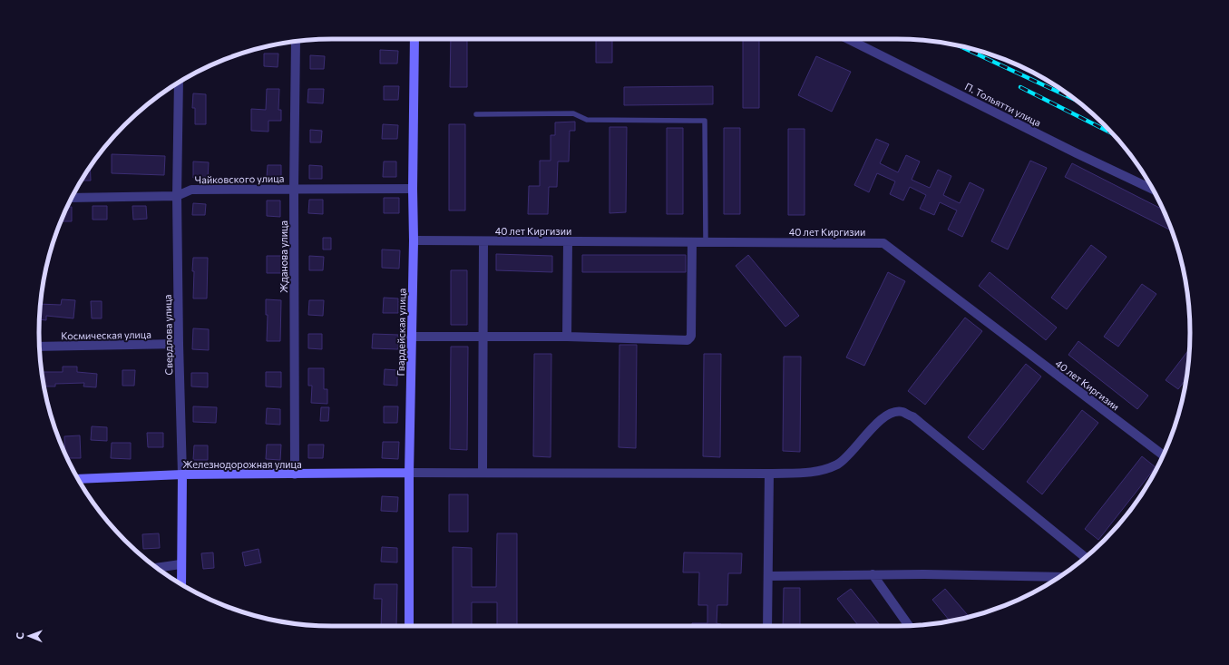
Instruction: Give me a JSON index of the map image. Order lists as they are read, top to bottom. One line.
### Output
{"streets":{"street":["П. Тольятти улица","Чайковского улица","40 лет Киргизии","Жданова улица","Гвардейская улица","Космическая улица","Свердлова улица","Железнодорожная улица"]},"crossings":[["Чайковского улица","Жданова улица"],["Чайковского улица","Гвардейская улица"],["Чайковского улица","Свердлова улица"],["40 лет Киргизии","Гвардейская улица"],["Жданова улица","Железнодорожная улица"],["Гвардейская улица","Железнодорожная улица"],["Космическая улица","Свердлова улица"],["Свердлова улица","Железнодорожная улица"]],"north":"left"}
